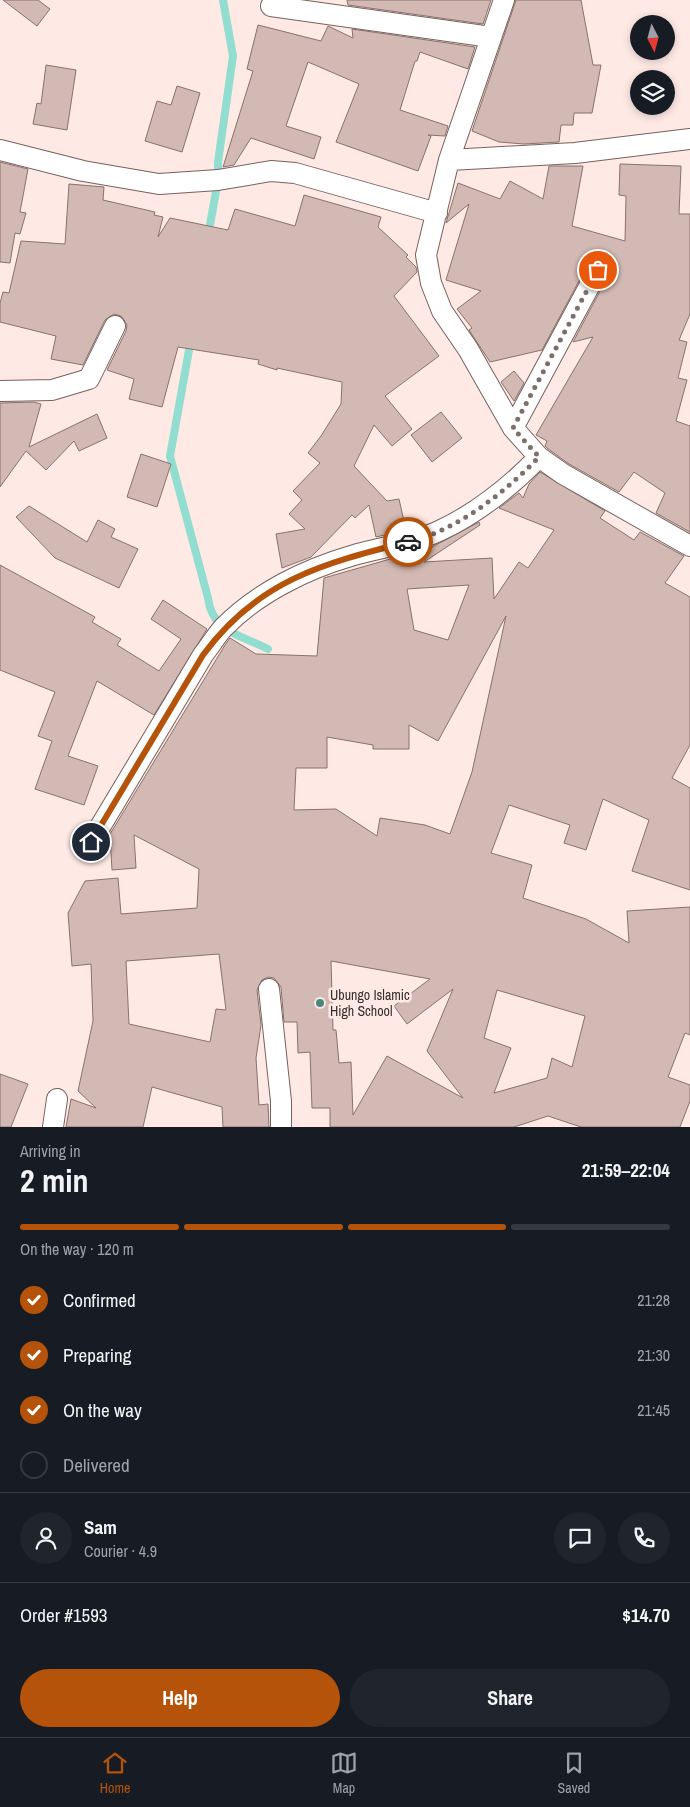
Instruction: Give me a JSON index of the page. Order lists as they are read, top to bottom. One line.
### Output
{"places":["Ubungo Islamic High School"],"north":"bottom","page":{"heading":["2 min","Arriving in","21:59–22:04"],"panel":["Sam","Courier · 4.9","Order #1593","$14.70"],"bar":"On the way · 120 m","list":[["Confirmed","21:28"],["Preparing","21:30"],["On the way","21:45"],"Delivered"],"buttons":["Help","Share"],"tabs":["Home","Map","Saved"]}}
